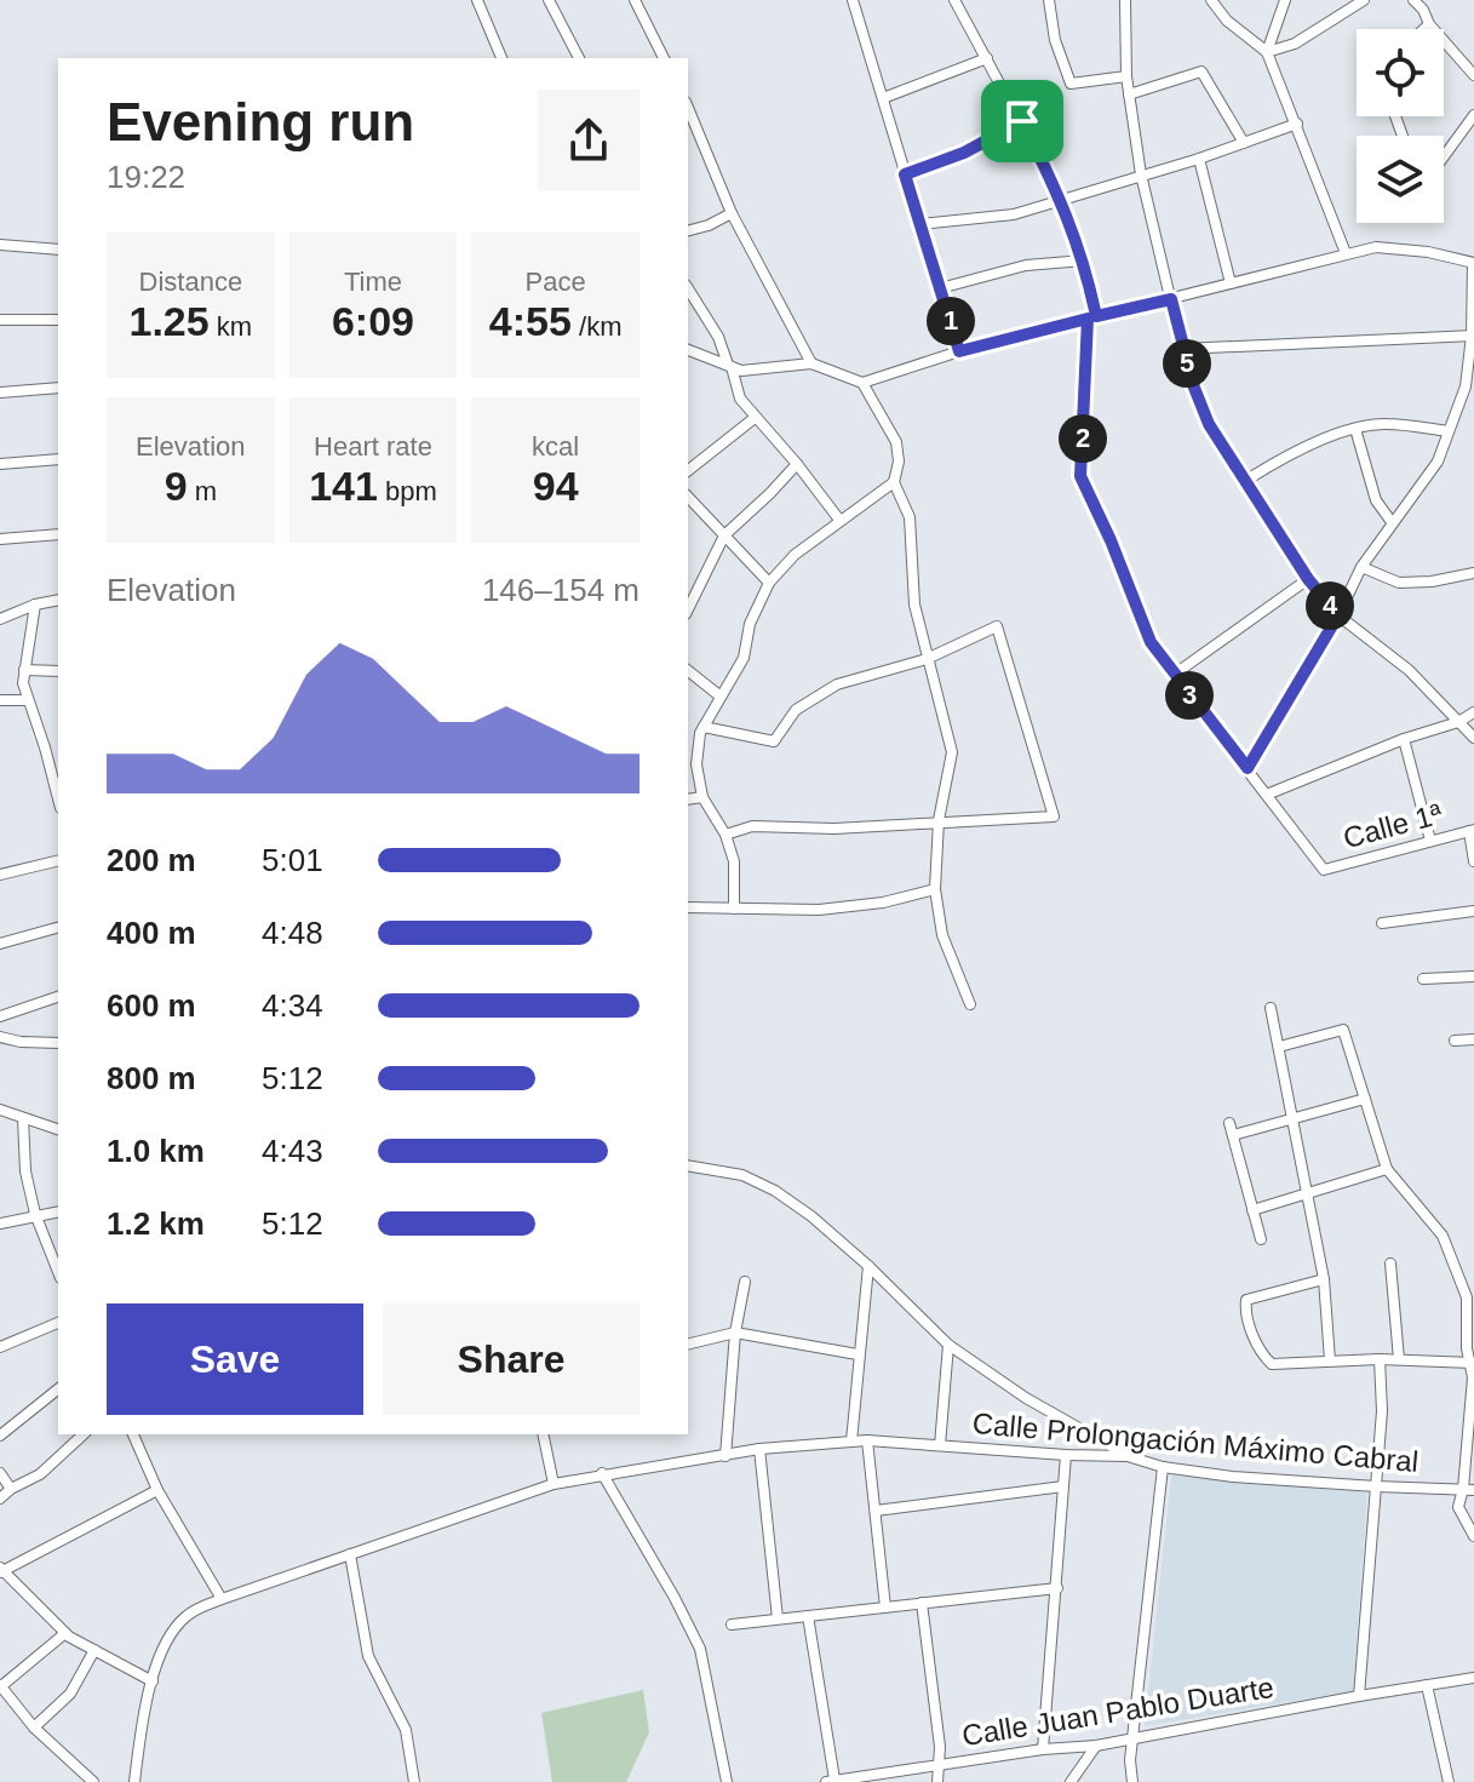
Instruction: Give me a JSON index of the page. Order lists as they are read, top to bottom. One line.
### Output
{"streets":{"street":["Calle 1ª","Calle Prolongación Máximo Cabral","Calle Juan Pablo Duarte"]},"page":{"heading":["Evening run","19:22"],"stats":[["Distance","1.25 km"],["Time","6:09"],["Pace","4:55 /km"],["Elevation","9 m"],["Heart rate","141 bpm"],["kcal","94"]],"pins":["1","5","2","4","3"],"chart":["Elevation","146–154 m"],"list":[{"name":"200 m","note":"5:01"},{"name":"400 m","note":"4:48"},{"name":"600 m","note":"4:34"},{"name":"800 m","note":"5:12"},{"name":"1.0 km","note":"4:43"},{"name":"1.2 km","note":"5:12"}],"buttons":["Save","Share"]}}
